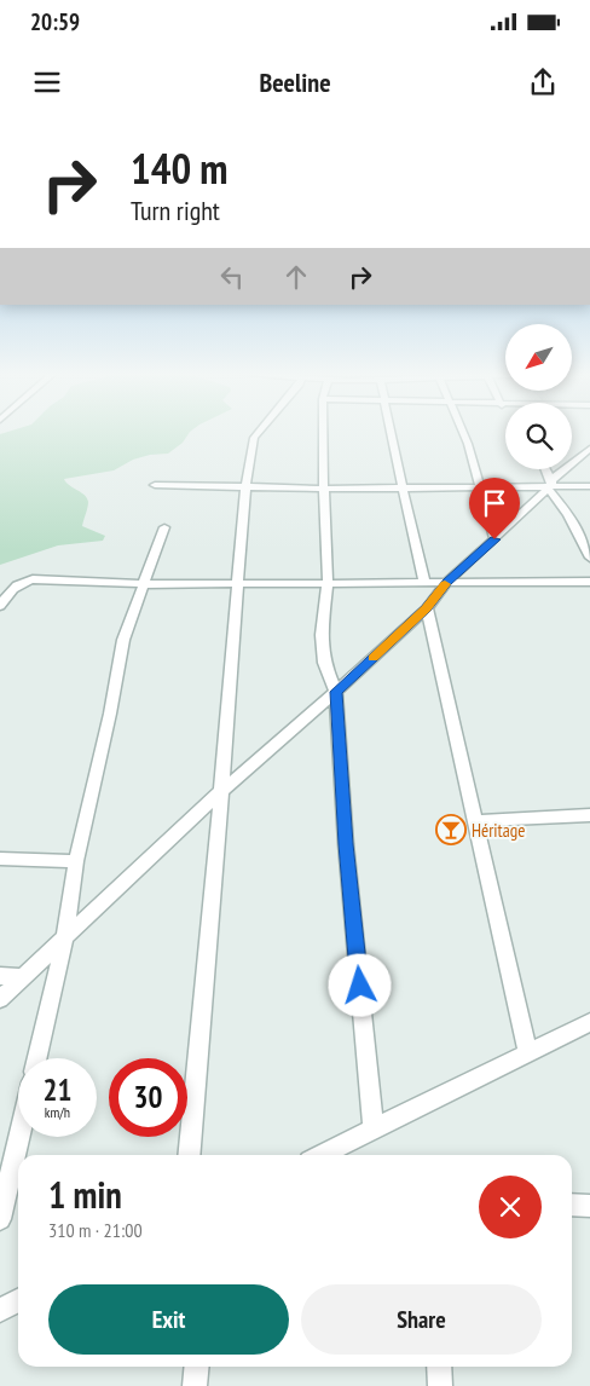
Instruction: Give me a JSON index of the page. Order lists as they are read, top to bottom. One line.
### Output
{"places":{"bar":["Héritage"]},"north":"bottom left","page":{"status":"20:59","header":"Beeline","turn":["140 m","Turn right"],"speed":"21 km/h","limit":"30","heading":["1 min","310 m · 21:00"],"buttons":["Exit","Share"]}}
